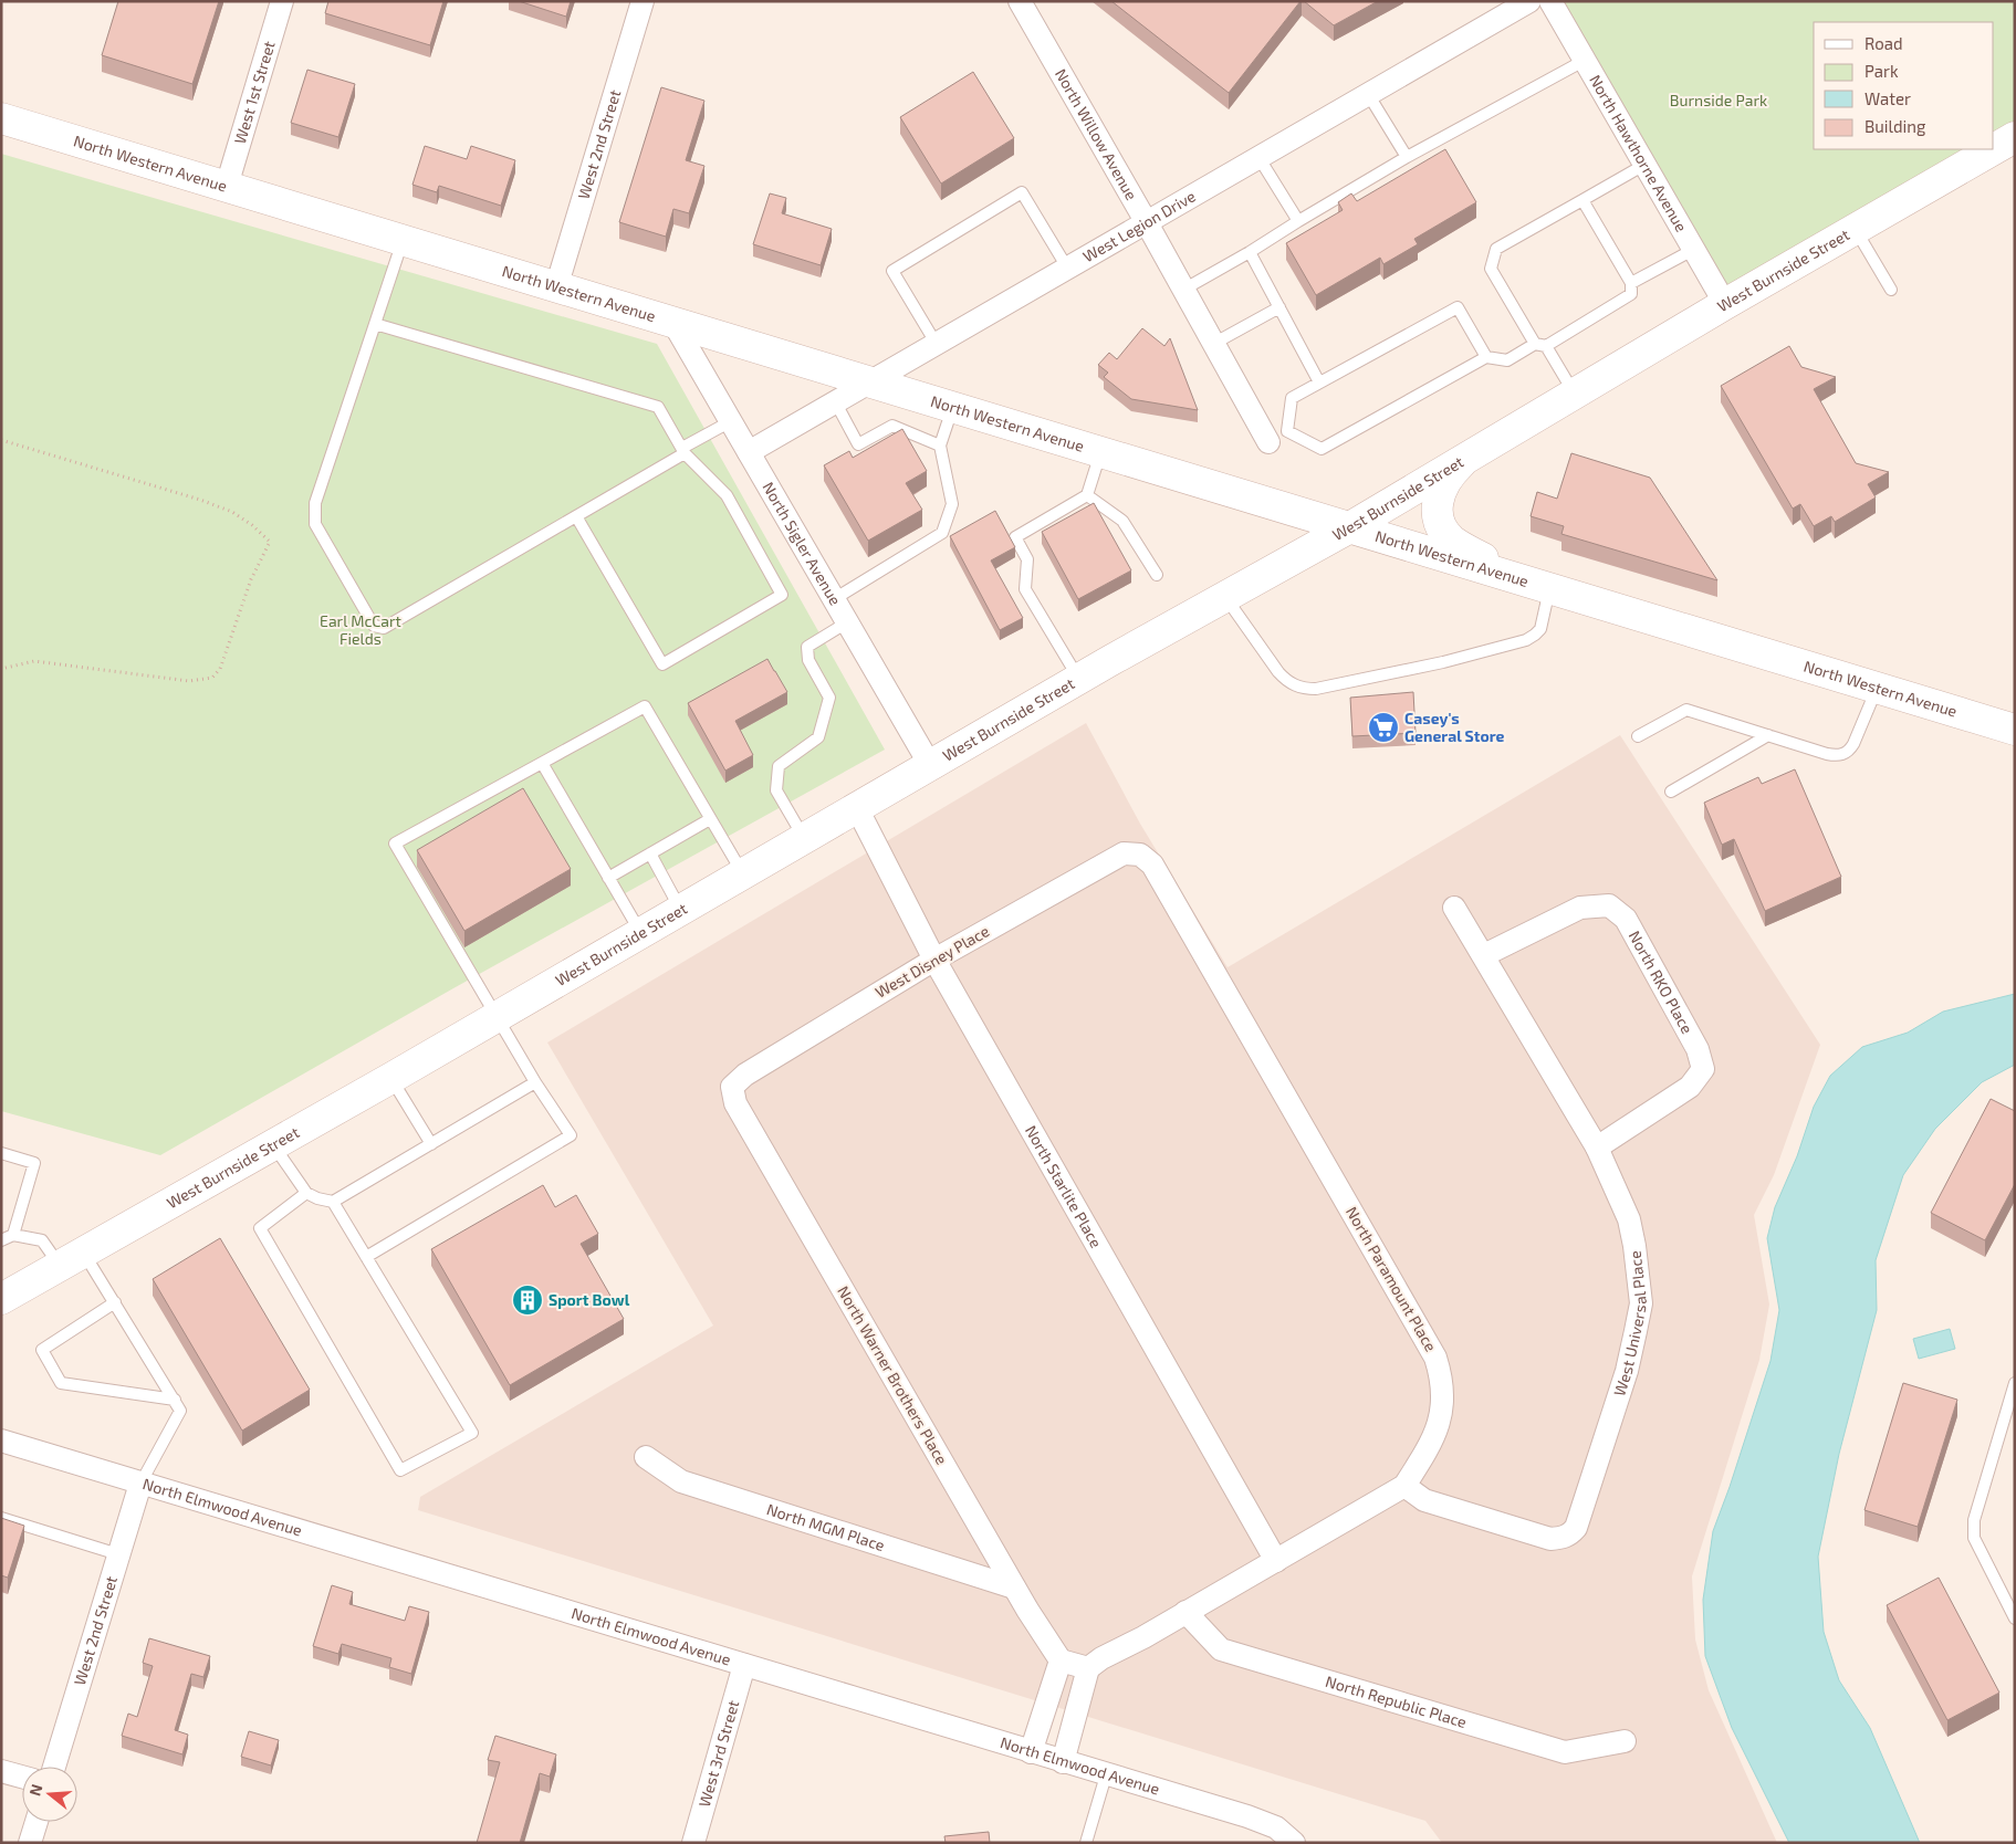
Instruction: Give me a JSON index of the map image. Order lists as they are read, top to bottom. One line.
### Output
{"streets":{"main road":["North Western Avenue","West Burnside Street"],"street":["West 1st Street","North Willow Avenue","West 2nd Street","North Hawthorne Avenue","West Legion Drive","North Sigler Avenue","West Disney Place","North RKO Place","North Starlite Place","North Paramount Place","West Universal Place","North Warner Brothers Place","North Elmwood Avenue","North MGM Place","North Republic Place","West 3rd Street"]},"crossings":[["West 1st Street","North Western Avenue"],["North Willow Avenue","West Legion Drive"],["West 2nd Street","North Western Avenue"],["West 2nd Street","North Elmwood Avenue"],["North Hawthorne Avenue","West Burnside Street"],["North Western Avenue","West Legion Drive"],["North Western Avenue","West Burnside Street"],["North Western Avenue","North Sigler Avenue"],["West Legion Drive","North Sigler Avenue"],["West Burnside Street","North Sigler Avenue"],["West Burnside Street","North Starlite Place"],["West Disney Place","North Starlite Place"],["West Disney Place","North Paramount Place"],["West Disney Place","North Warner Brothers Place"],["North RKO Place","West Universal Place"],["North Starlite Place","North Paramount Place"],["North Paramount Place","West Universal Place"],["North Paramount Place","North Republic Place"],["North Warner Brothers Place","North MGM Place"],["North Elmwood Avenue","West 3rd Street"]],"parks":["Burnside Park","Earl McCart Fields"],"places":{"supermarket":["Casey's General Store"],"building":["Sport Bowl"]},"legend":["Road","Park","Water","Building"],"north":"left"}
